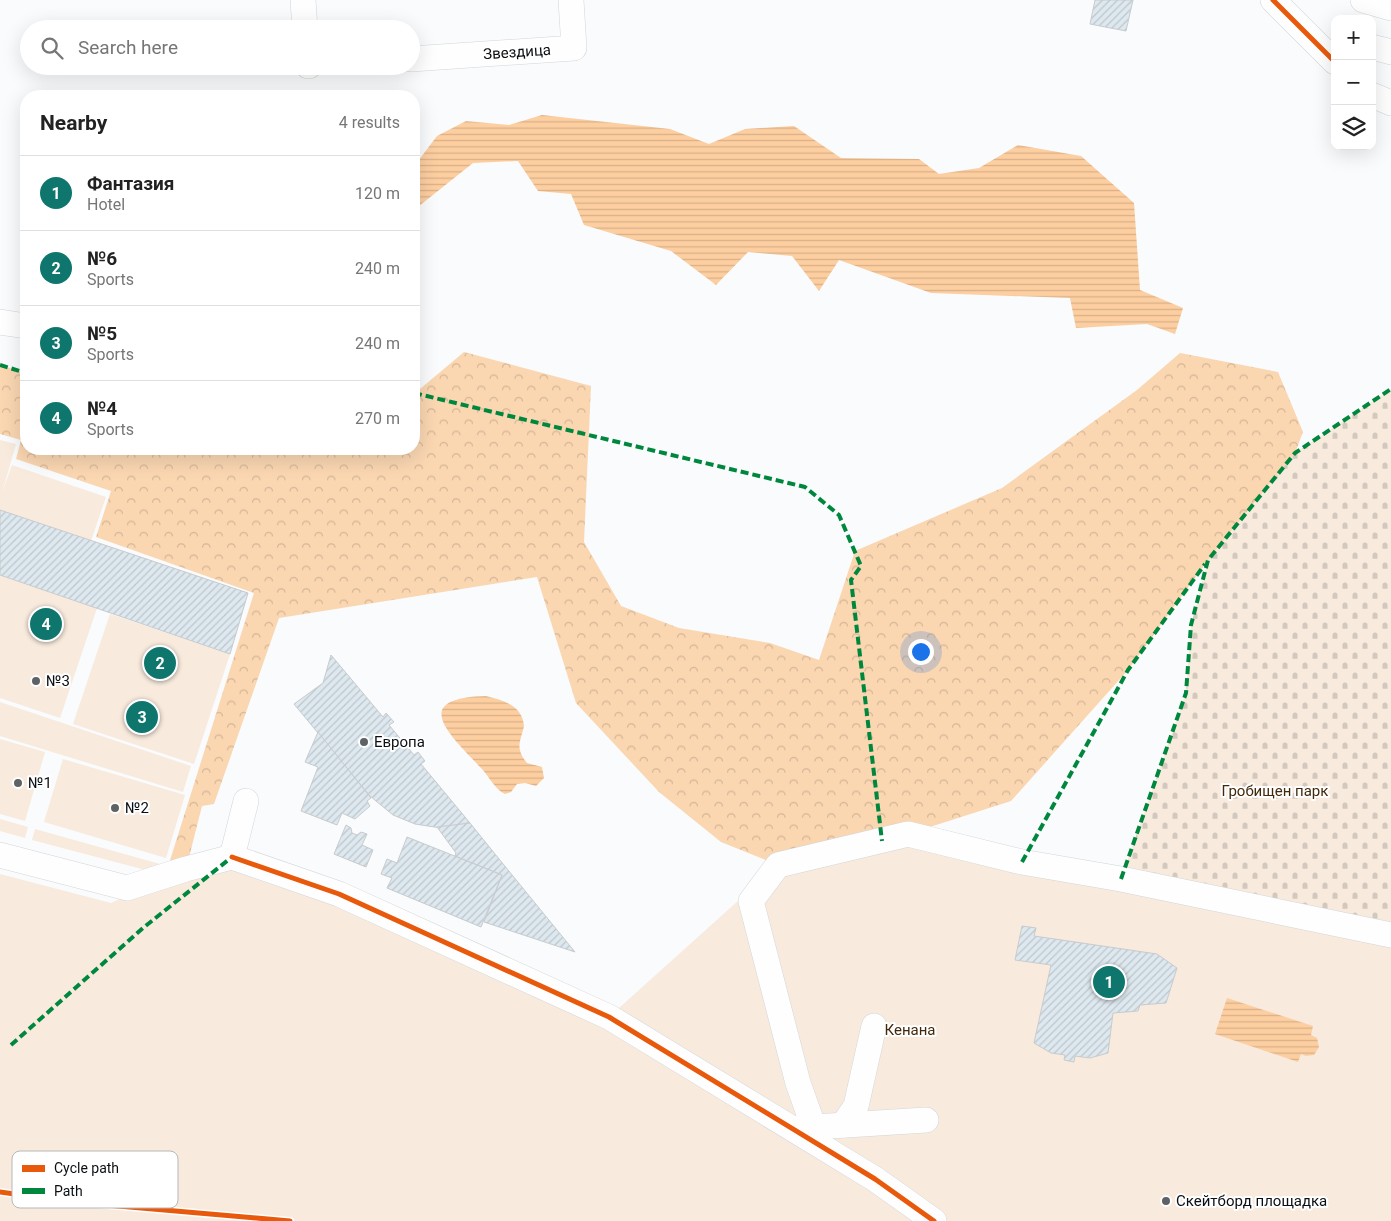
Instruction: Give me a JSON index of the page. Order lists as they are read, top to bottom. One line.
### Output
{"streets":{"street":["Звездица"]},"parks":["Гробищен парк","Кенана"],"places":["№3","Европа","№1","№2","Скейтборд площадка"],"legend":["Cycle path","Path"],"page":{"map_buttons":["+","−"],"search":"Search here","heading":["Nearby","4 results"],"list":[{"mark":"1","name":"Фантазия","note":"Hotel","value":"120 m"},{"mark":"2","name":"№6","note":"Sports","value":"240 m"},{"mark":"3","name":"№5","note":"Sports","value":"240 m"},{"mark":"4","name":"№4","note":"Sports","value":"270 m"}],"pins":["4","2","3","1"]}}
